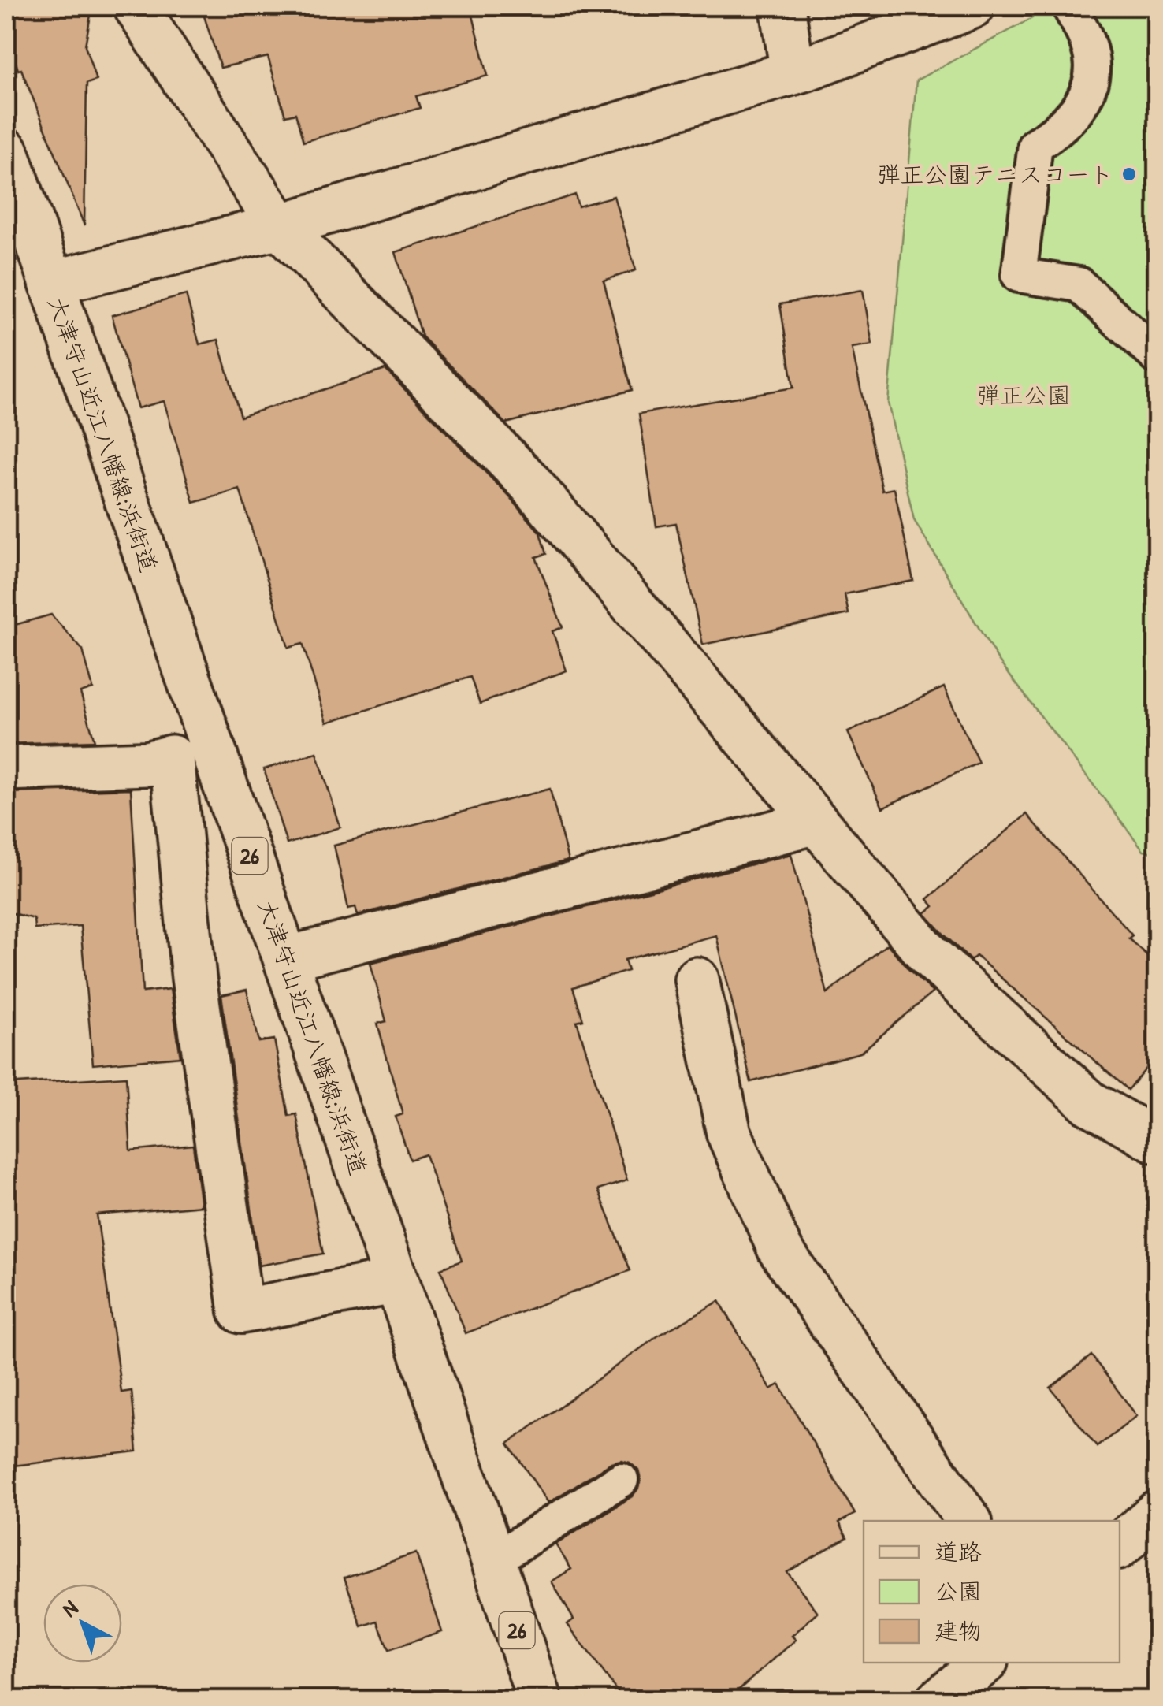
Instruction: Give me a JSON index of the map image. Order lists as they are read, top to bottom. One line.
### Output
{"streets":{"street":["大津守山近江八幡線;浜街道","26"]},"parks":["弾正公園"],"places":["弾正公園テニスコート"],"legend":["道路","公園","建物"],"north":"top left"}
